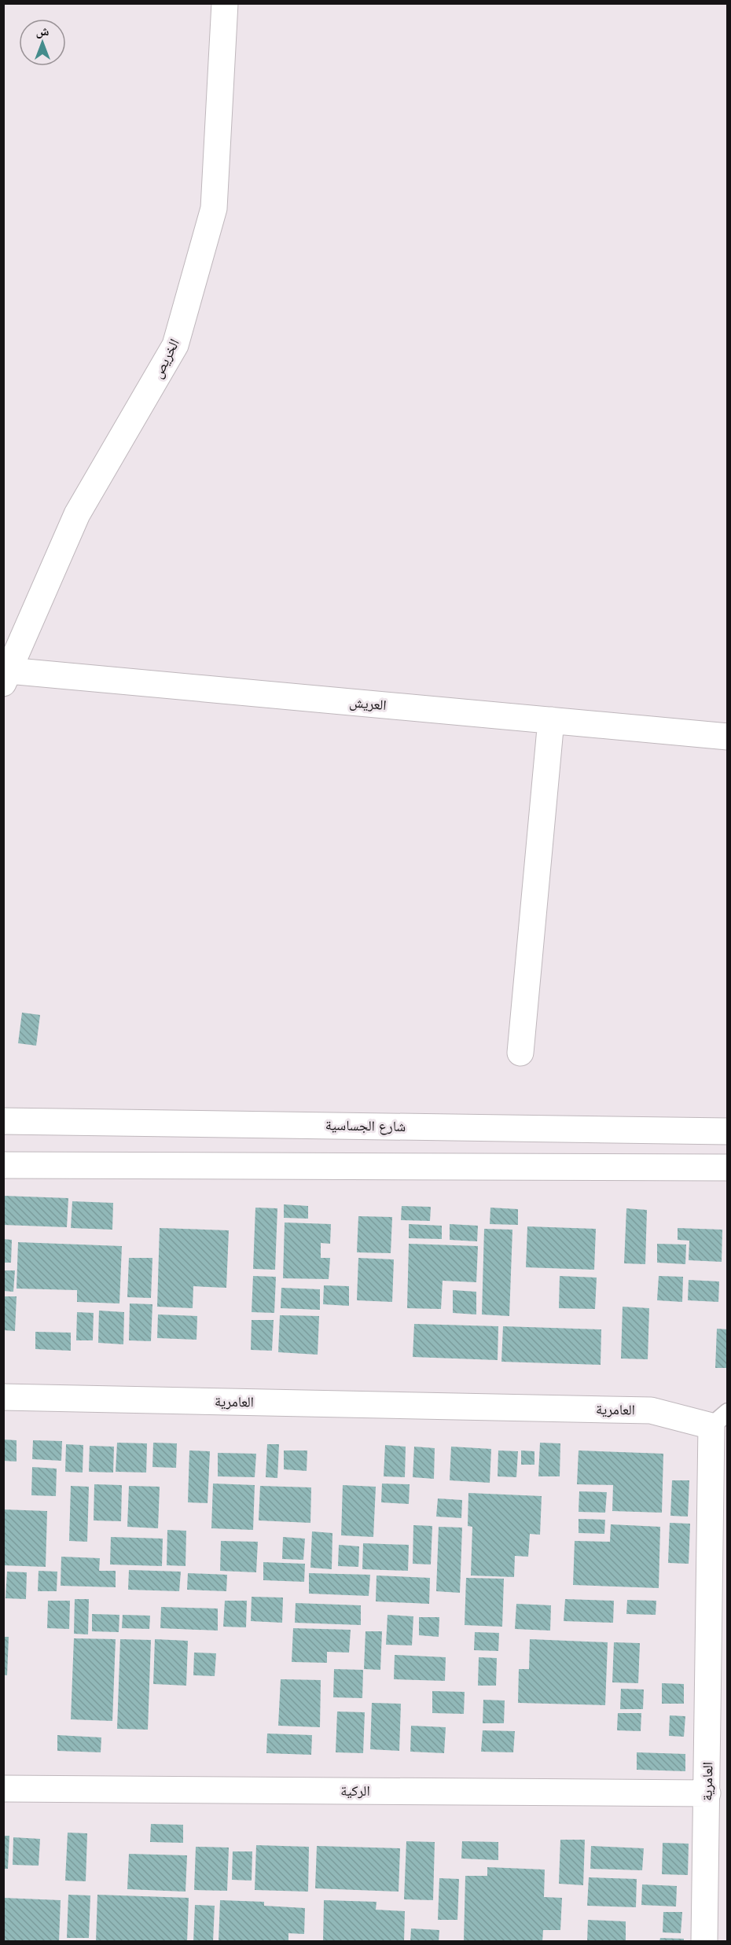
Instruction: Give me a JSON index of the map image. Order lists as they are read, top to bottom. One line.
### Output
{"streets":{"street":["الخريص","العريش","شارع الجساسية","العامرية","الركية"]},"crossings":[["الخريص","العريش"],["العامرية","الركية"]],"north":"top"}
